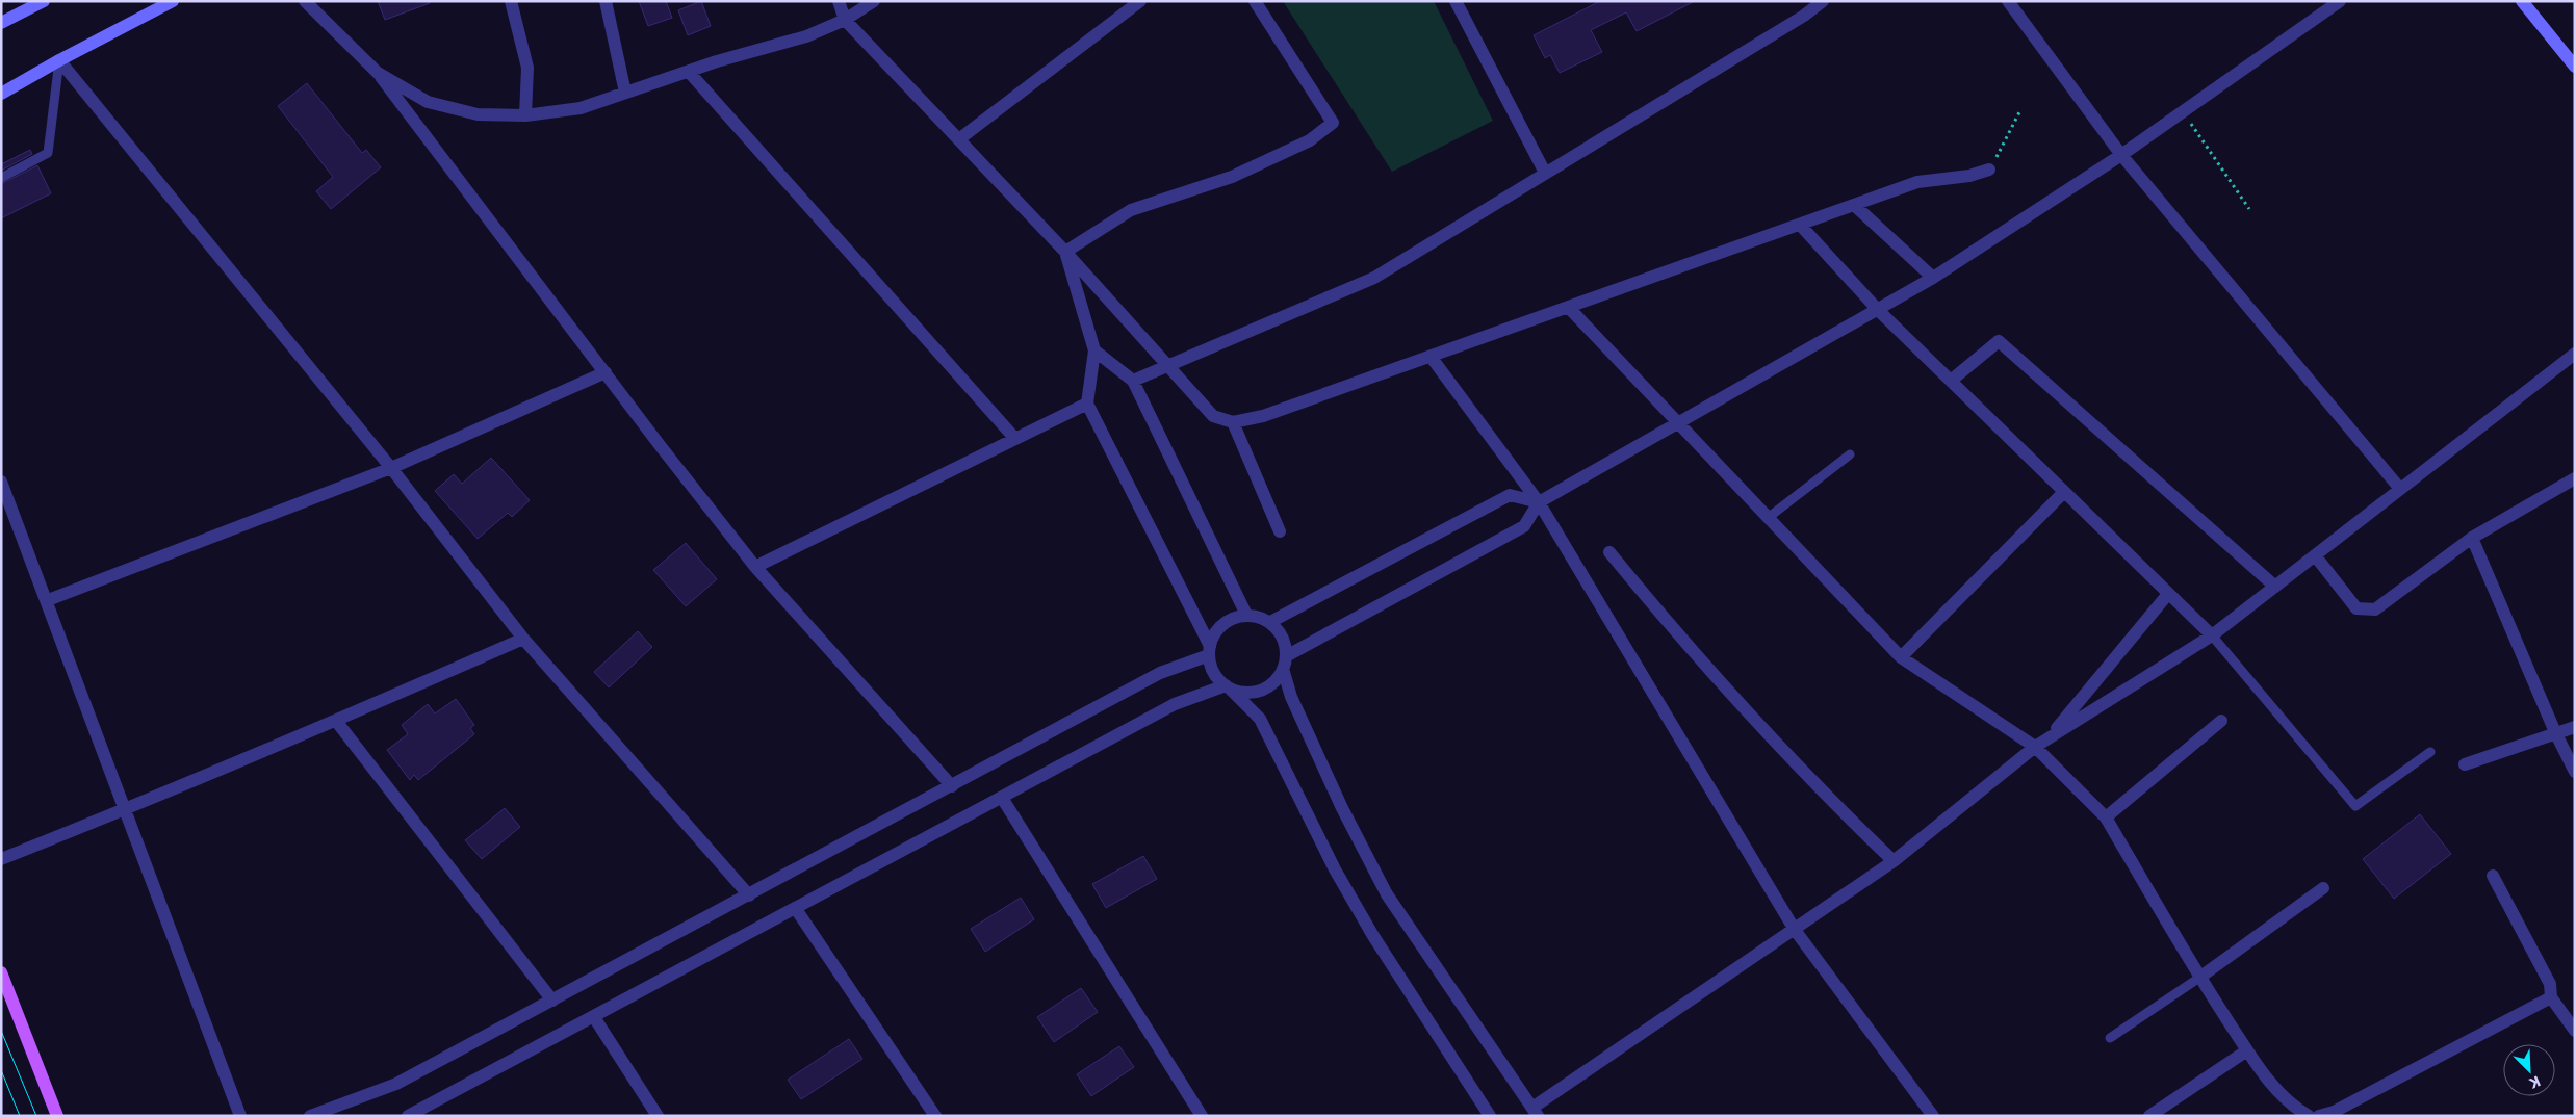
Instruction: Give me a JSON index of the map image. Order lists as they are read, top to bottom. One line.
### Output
{"north":"bottom right"}
